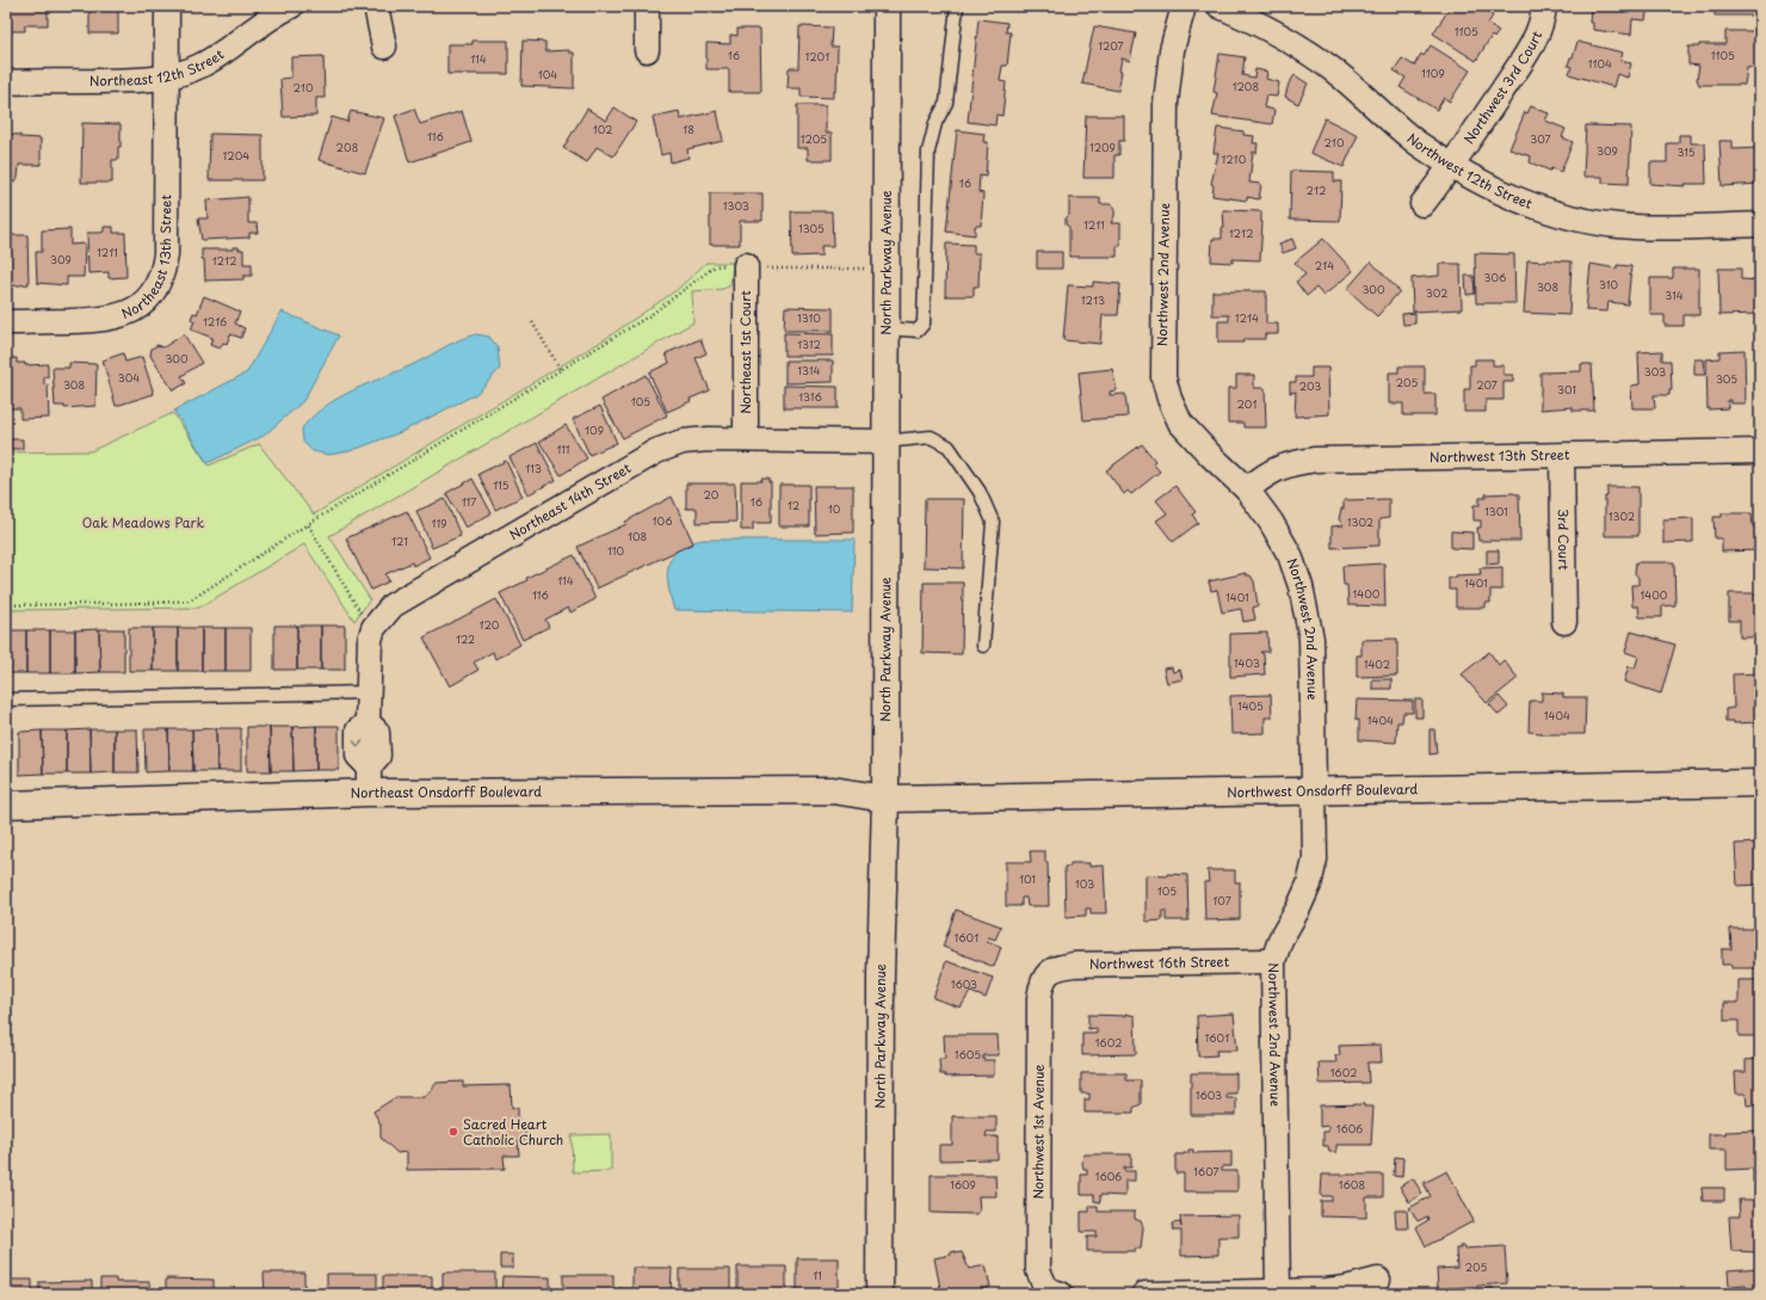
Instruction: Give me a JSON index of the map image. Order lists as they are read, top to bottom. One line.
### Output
{"streets":{"street":["Northeast 12th Street","Northwest 3rd Court","Northwest 12th Street","Northeast 13th Street","North Parkway Avenue","Northwest 2nd Avenue","Northeast 1st Court","Northwest 13th Street","Northeast 14th Street","3rd Court","Northwest Onsdorff Boulevard","Northeast Onsdorff Boulevard","Northwest 16th Street","Northwest 1st Avenue"]},"crossings":[["Northeast 12th Street","Northeast 13th Street"],["Northwest 3rd Court","Northwest 12th Street"],["North Parkway Avenue","Northeast 14th Street"],["North Parkway Avenue","Northwest Onsdorff Boulevard"],["North Parkway Avenue","Northeast Onsdorff Boulevard"],["Northwest 2nd Avenue","Northwest 13th Street"],["Northwest 2nd Avenue","Northwest Onsdorff Boulevard"],["Northwest 2nd Avenue","Northwest 16th Street"],["Northeast 1st Court","Northeast 14th Street"],["Northwest 13th Street","3rd Court"],["Northeast 14th Street","Northeast Onsdorff Boulevard"],["Northwest Onsdorff Boulevard","Northeast Onsdorff Boulevard"],["Northwest 16th Street","Northwest 1st Avenue"]],"parks":["Oak Meadows Park"],"places":["Sacred Heart Catholic Church"],"house_numbers":["1105","1207","16","1105","1201","114","1104","1109","104","1208","210","102","18","116","1205","307","210","208","1209","309","315","1204","1210","16","212","1303","1211","1305","1212","1211","309","1212","214","306","310","308","300","302","314","1213","1310","1214","1216","1312","300","1314","303","304","305","205","308","207","203","301","1316","105","201","109","111","113","115","20","117","16","12","10","1301","1302","106","1302","119","108","121","110","114","1401","1400","116","1400","1401","120","122","1403","1402","1405","1404","1404","101","103","105","107","1601","1603","1601","1602","1605","1602","1603","1606","1607","1606","1609","1608","205","11"]}
